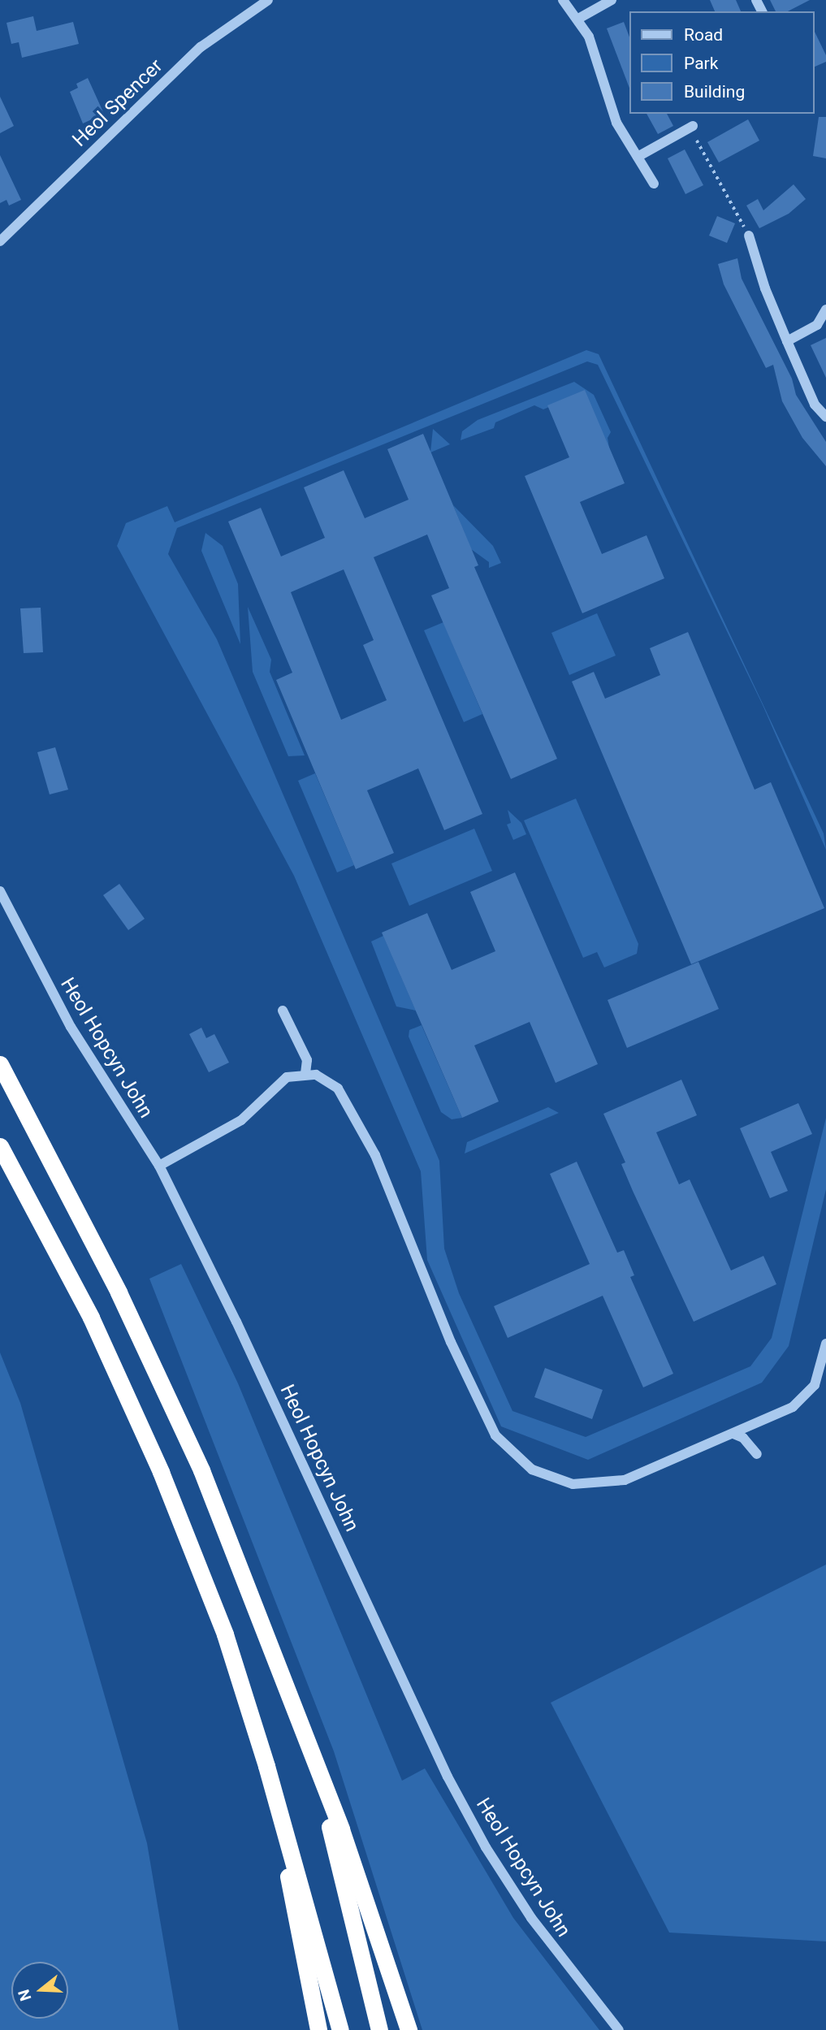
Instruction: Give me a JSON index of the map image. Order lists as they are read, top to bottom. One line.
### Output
{"streets":{"street":["Heol Spencer","Heol Hopcyn John"]},"legend":["Road","Park","Building"],"north":"left"}
